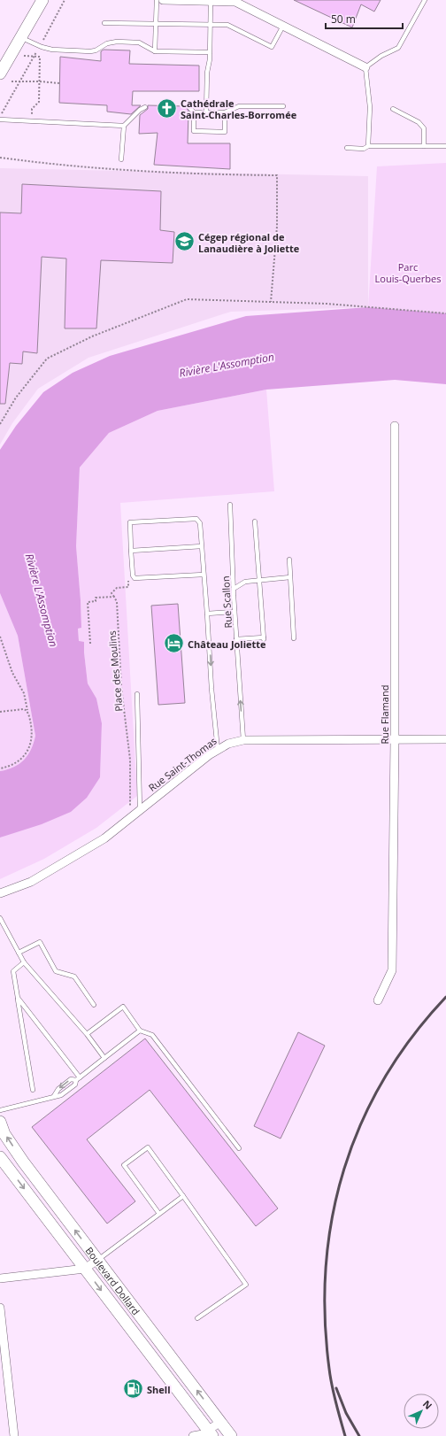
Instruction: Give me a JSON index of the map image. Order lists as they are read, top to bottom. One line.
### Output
{"streets":{"main road":["Boulevard Dollard"],"street":["Rue Flamand","Rue Saint-Thomas"],"lane":["Rue Scallon"],"path":["Place des Moulins"]},"crossings":[["Rue Scallon","Rue Saint-Thomas"],["Place des Moulins","Rue Saint-Thomas"],["Rue Flamand","Rue Saint-Thomas"]],"water":["Rivière L'Assomption"],"parks":["Parc Louis-Querbes"],"places":{"church":["Cathédrale Saint-Charles-Borromée"],"school or university":["Cégep régional de Lanaudière à Joliette"],"hotel":["Château Joliette"],"fuel station":["Shell"]},"scale_bar":"50 m","north":"top right"}
